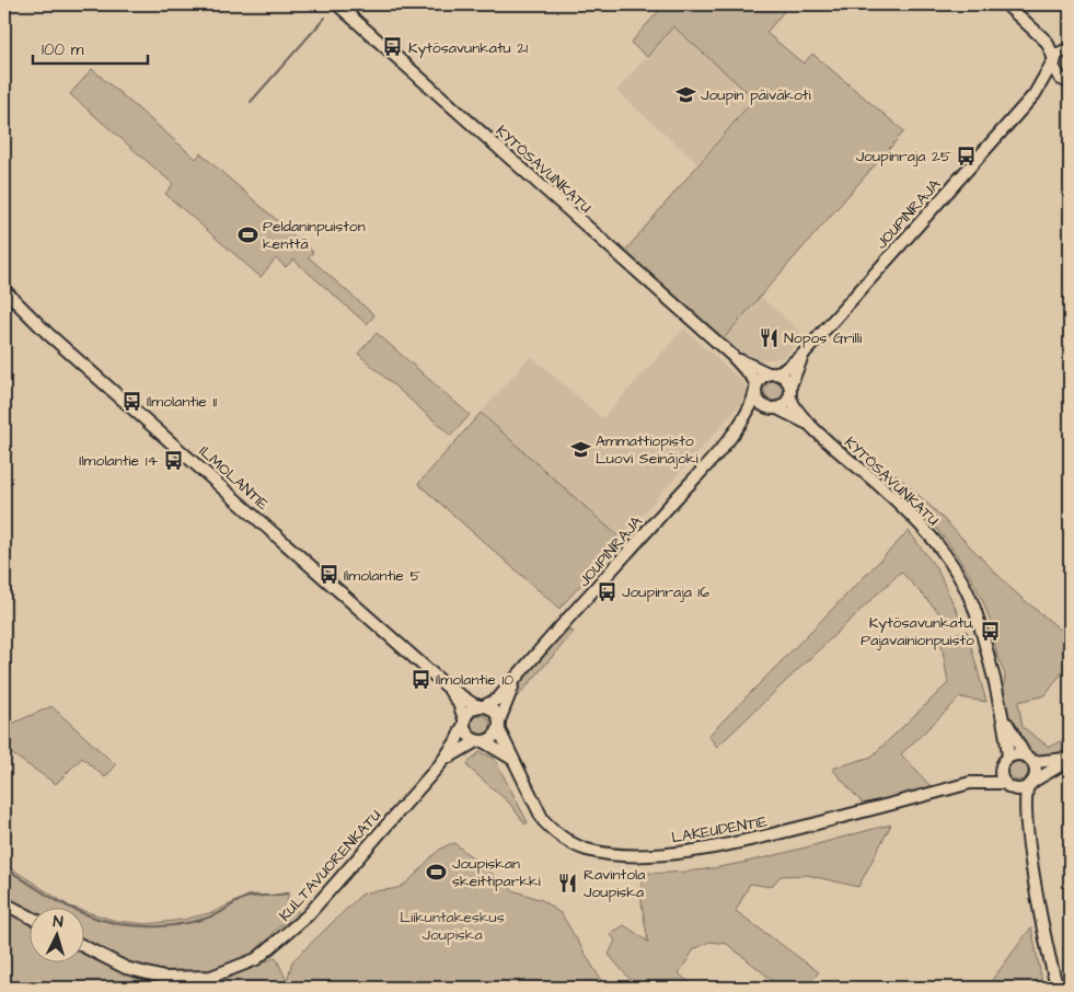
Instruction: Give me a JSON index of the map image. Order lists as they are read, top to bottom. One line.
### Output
{"streets":{"street":["KYTÖSAVUNKATU","JOUPINRAJA","ILMOLANTIE","LAKEUDENTIE","KULTAVUORENKATU"]},"crossings":[["KYTÖSAVUNKATU","JOUPINRAJA"],["KYTÖSAVUNKATU","LAKEUDENTIE"],["JOUPINRAJA","ILMOLANTIE"],["JOUPINRAJA","LAKEUDENTIE"],["JOUPINRAJA","KULTAVUORENKATU"],["ILMOLANTIE","LAKEUDENTIE"],["ILMOLANTIE","KULTAVUORENKATU"],["LAKEUDENTIE","KULTAVUORENKATU"]],"parks":["Liikuntakeskus Joupiska"],"places":{"bus stop":["Kytösavunkatu 21","Joupinraja 25","Ilmolantie 11","Ilmolantie 14","Ilmolantie 5","Joupinraja 16","Kytösavunkatu, Pajavainionpuisto","Ilmolantie 10"],"school or university":["Joupin päiväkoti","Ammattiopisto Luovi Seinäjoki"],"sports":["Peldaninpuiston kenttä","Joupiskan skeittiparkki"],"restaurant":["Nopos Grilli","Ravintola Joupiska"]},"scale_bar":"100 m","north":"top"}
